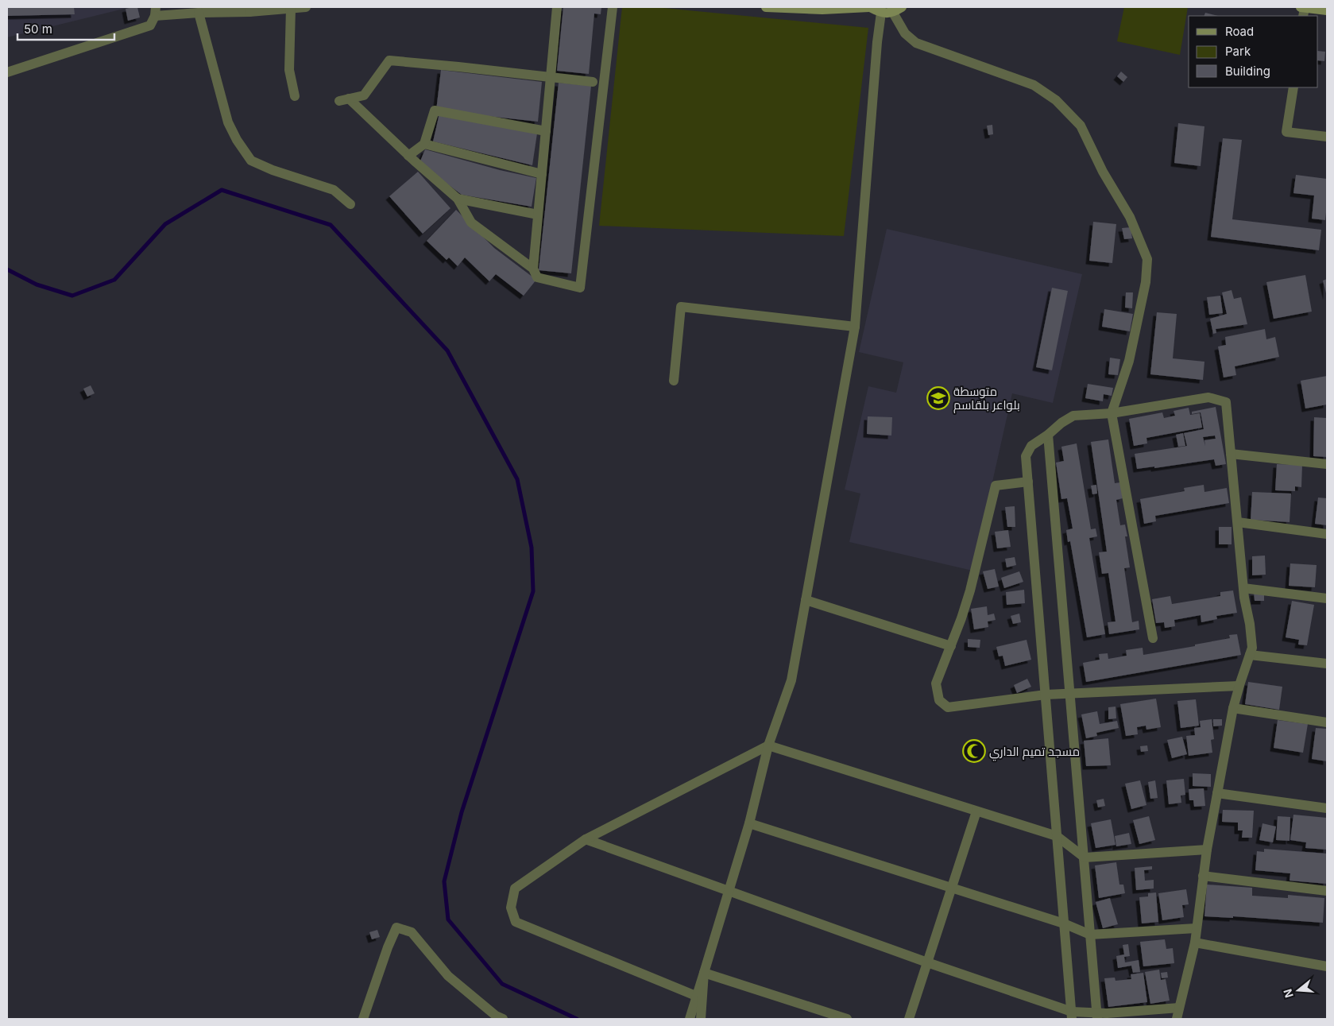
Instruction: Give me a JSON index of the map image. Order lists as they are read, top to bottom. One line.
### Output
{"places":{"school or university":["متوسطة بلواعر بلقاسم"],"mosque":["مسجد تميم الداري"]},"legend":["Road","Park","Building"],"scale_bar":"50 m","north":"left"}
